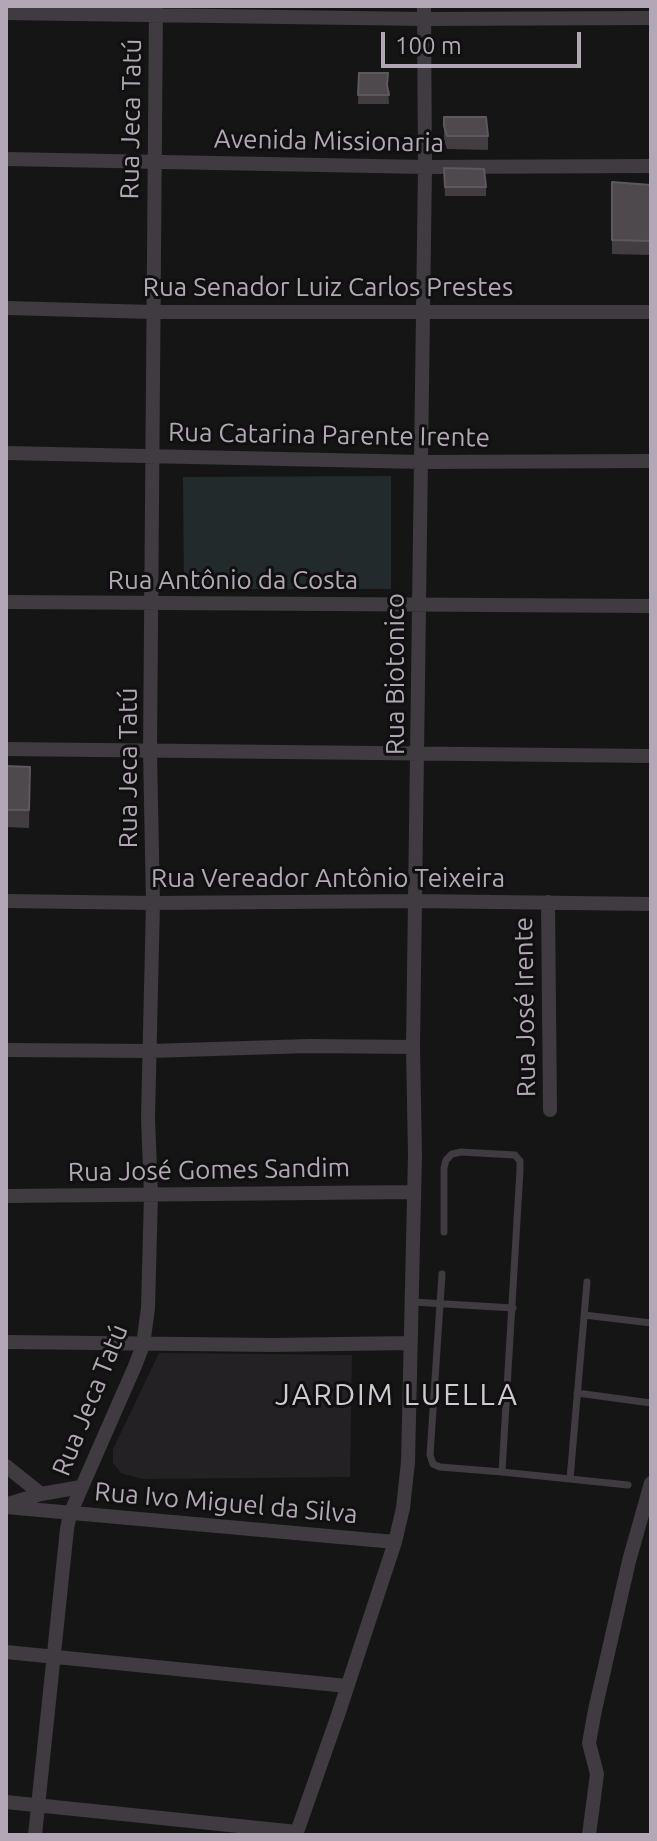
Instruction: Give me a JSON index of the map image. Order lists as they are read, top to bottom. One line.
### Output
{"streets":{"street":["Rua Jeca Tatú","Avenida Missionaria","Rua Senador Luiz Carlos Prestes","Rua Catarina Parente Irente","Rua Antônio da Costa","Rua Biotonico","Rua Vereador Antônio Teixeira","Rua José Irente","Rua José Gomes Sandim","Rua Ivo Miguel da Silva"]},"crossings":[["Rua Jeca Tatú","Avenida Missionaria"],["Rua Jeca Tatú","Rua Senador Luiz Carlos Prestes"],["Rua Jeca Tatú","Rua Catarina Parente Irente"],["Rua Jeca Tatú","Rua Antônio da Costa"],["Rua Jeca Tatú","Rua Vereador Antônio Teixeira"],["Rua Jeca Tatú","Rua José Gomes Sandim"],["Rua Jeca Tatú","Rua Ivo Miguel da Silva"],["Avenida Missionaria","Rua Biotonico"],["Rua Senador Luiz Carlos Prestes","Rua Biotonico"],["Rua Catarina Parente Irente","Rua Biotonico"],["Rua Antônio da Costa","Rua Biotonico"],["Rua Biotonico","Rua Vereador Antônio Teixeira"],["Rua Biotonico","Rua José Gomes Sandim"],["Rua Biotonico","Rua Ivo Miguel da Silva"],["Rua Vereador Antônio Teixeira","Rua José Irente"]],"districts":["JARDIM LUELLA"],"scale_bar":"100 m"}
